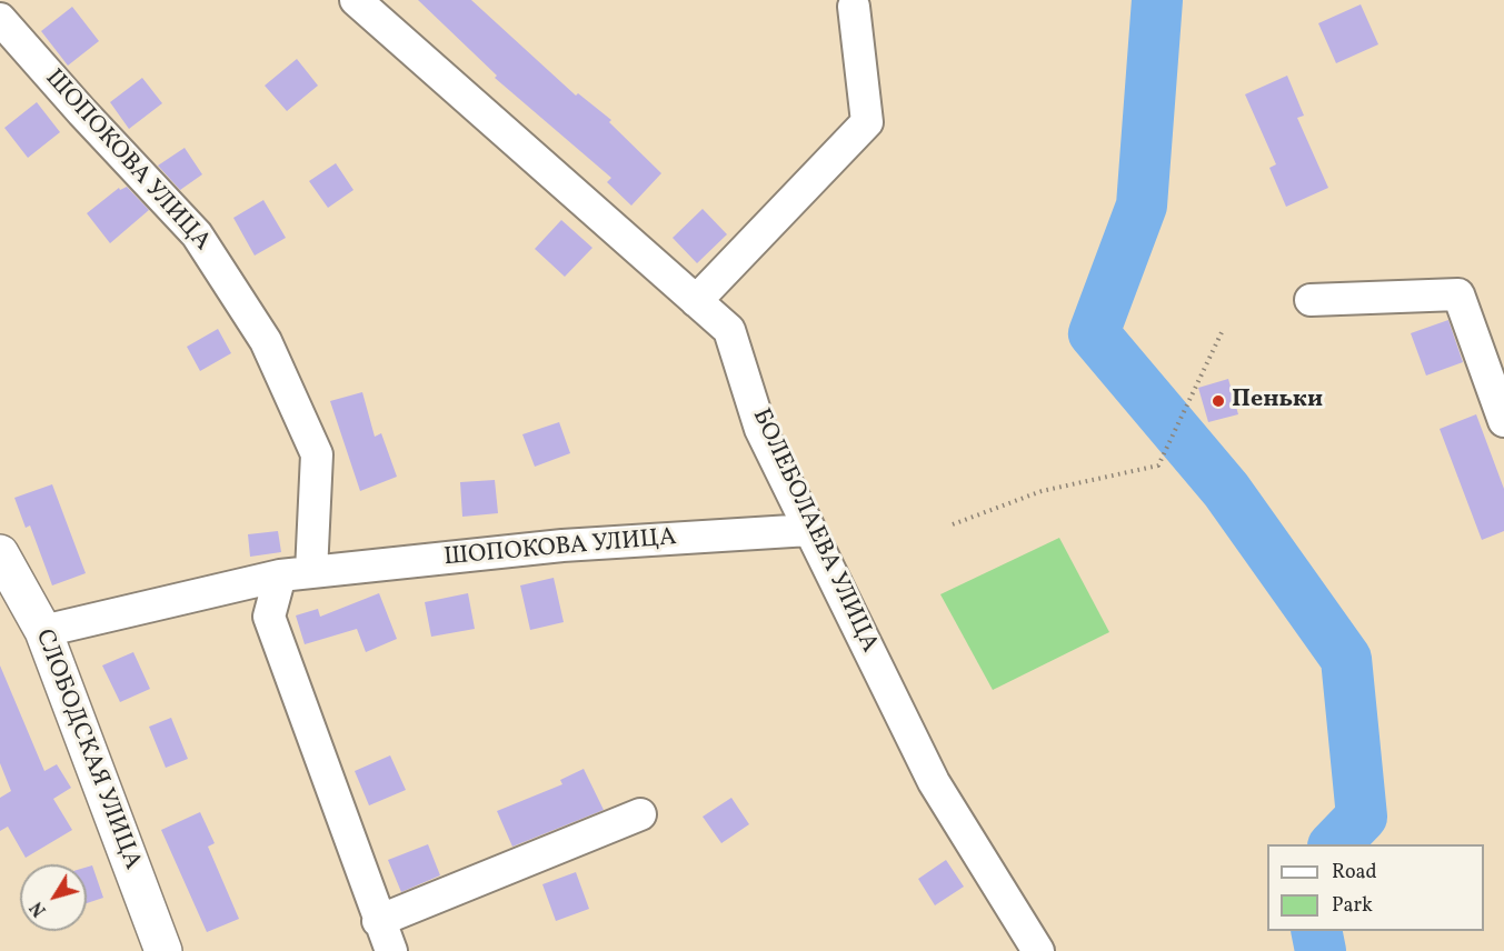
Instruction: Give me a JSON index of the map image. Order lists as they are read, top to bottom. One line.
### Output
{"streets":{"street":["ШОПОКОВА УЛИЦА","БОЛЕБОЛАЕВА УЛИЦА","СЛОБОДСКАЯ УЛИЦА"]},"crossings":[["ШОПОКОВА УЛИЦА","БОЛЕБОЛАЕВА УЛИЦА"],["ШОПОКОВА УЛИЦА","СЛОБОДСКАЯ УЛИЦА"]],"places":["Пеньки"],"legend":["Road","Park"],"north":"bottom left"}
